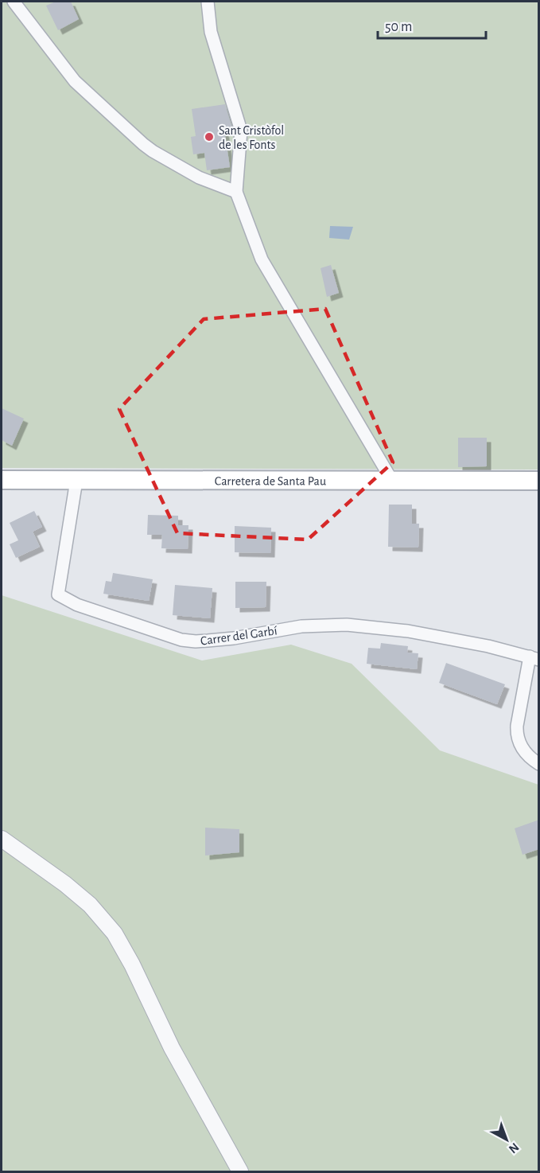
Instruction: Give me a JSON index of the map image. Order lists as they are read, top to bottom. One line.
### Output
{"streets":{"main road":["Carretera de Santa Pau"],"street":["Carrer del Garbí"]},"crossings":[["Carretera de Santa Pau","Carrer del Garbí"]],"places":["Sant Cristòfol de les Fonts"],"scale_bar":"50 m","north":"bottom right"}
